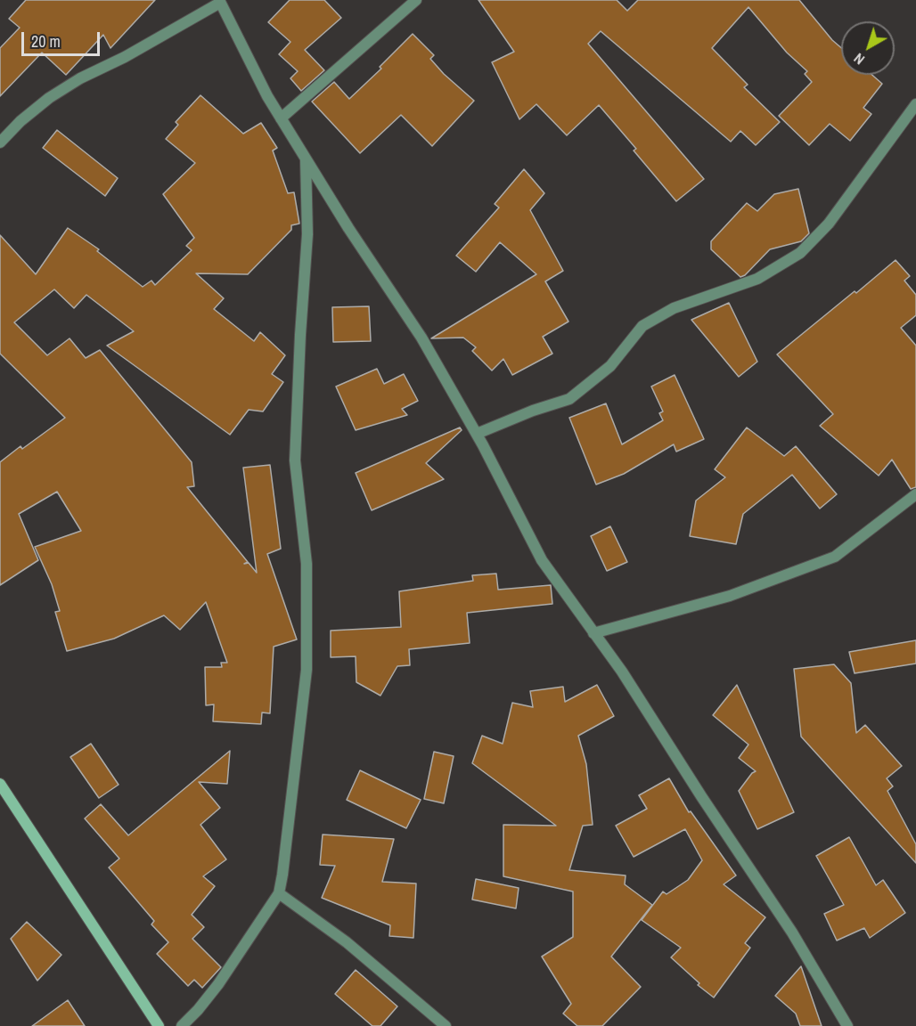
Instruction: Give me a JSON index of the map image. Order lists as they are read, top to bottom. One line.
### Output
{"scale_bar":"20 m","north":"bottom left"}
